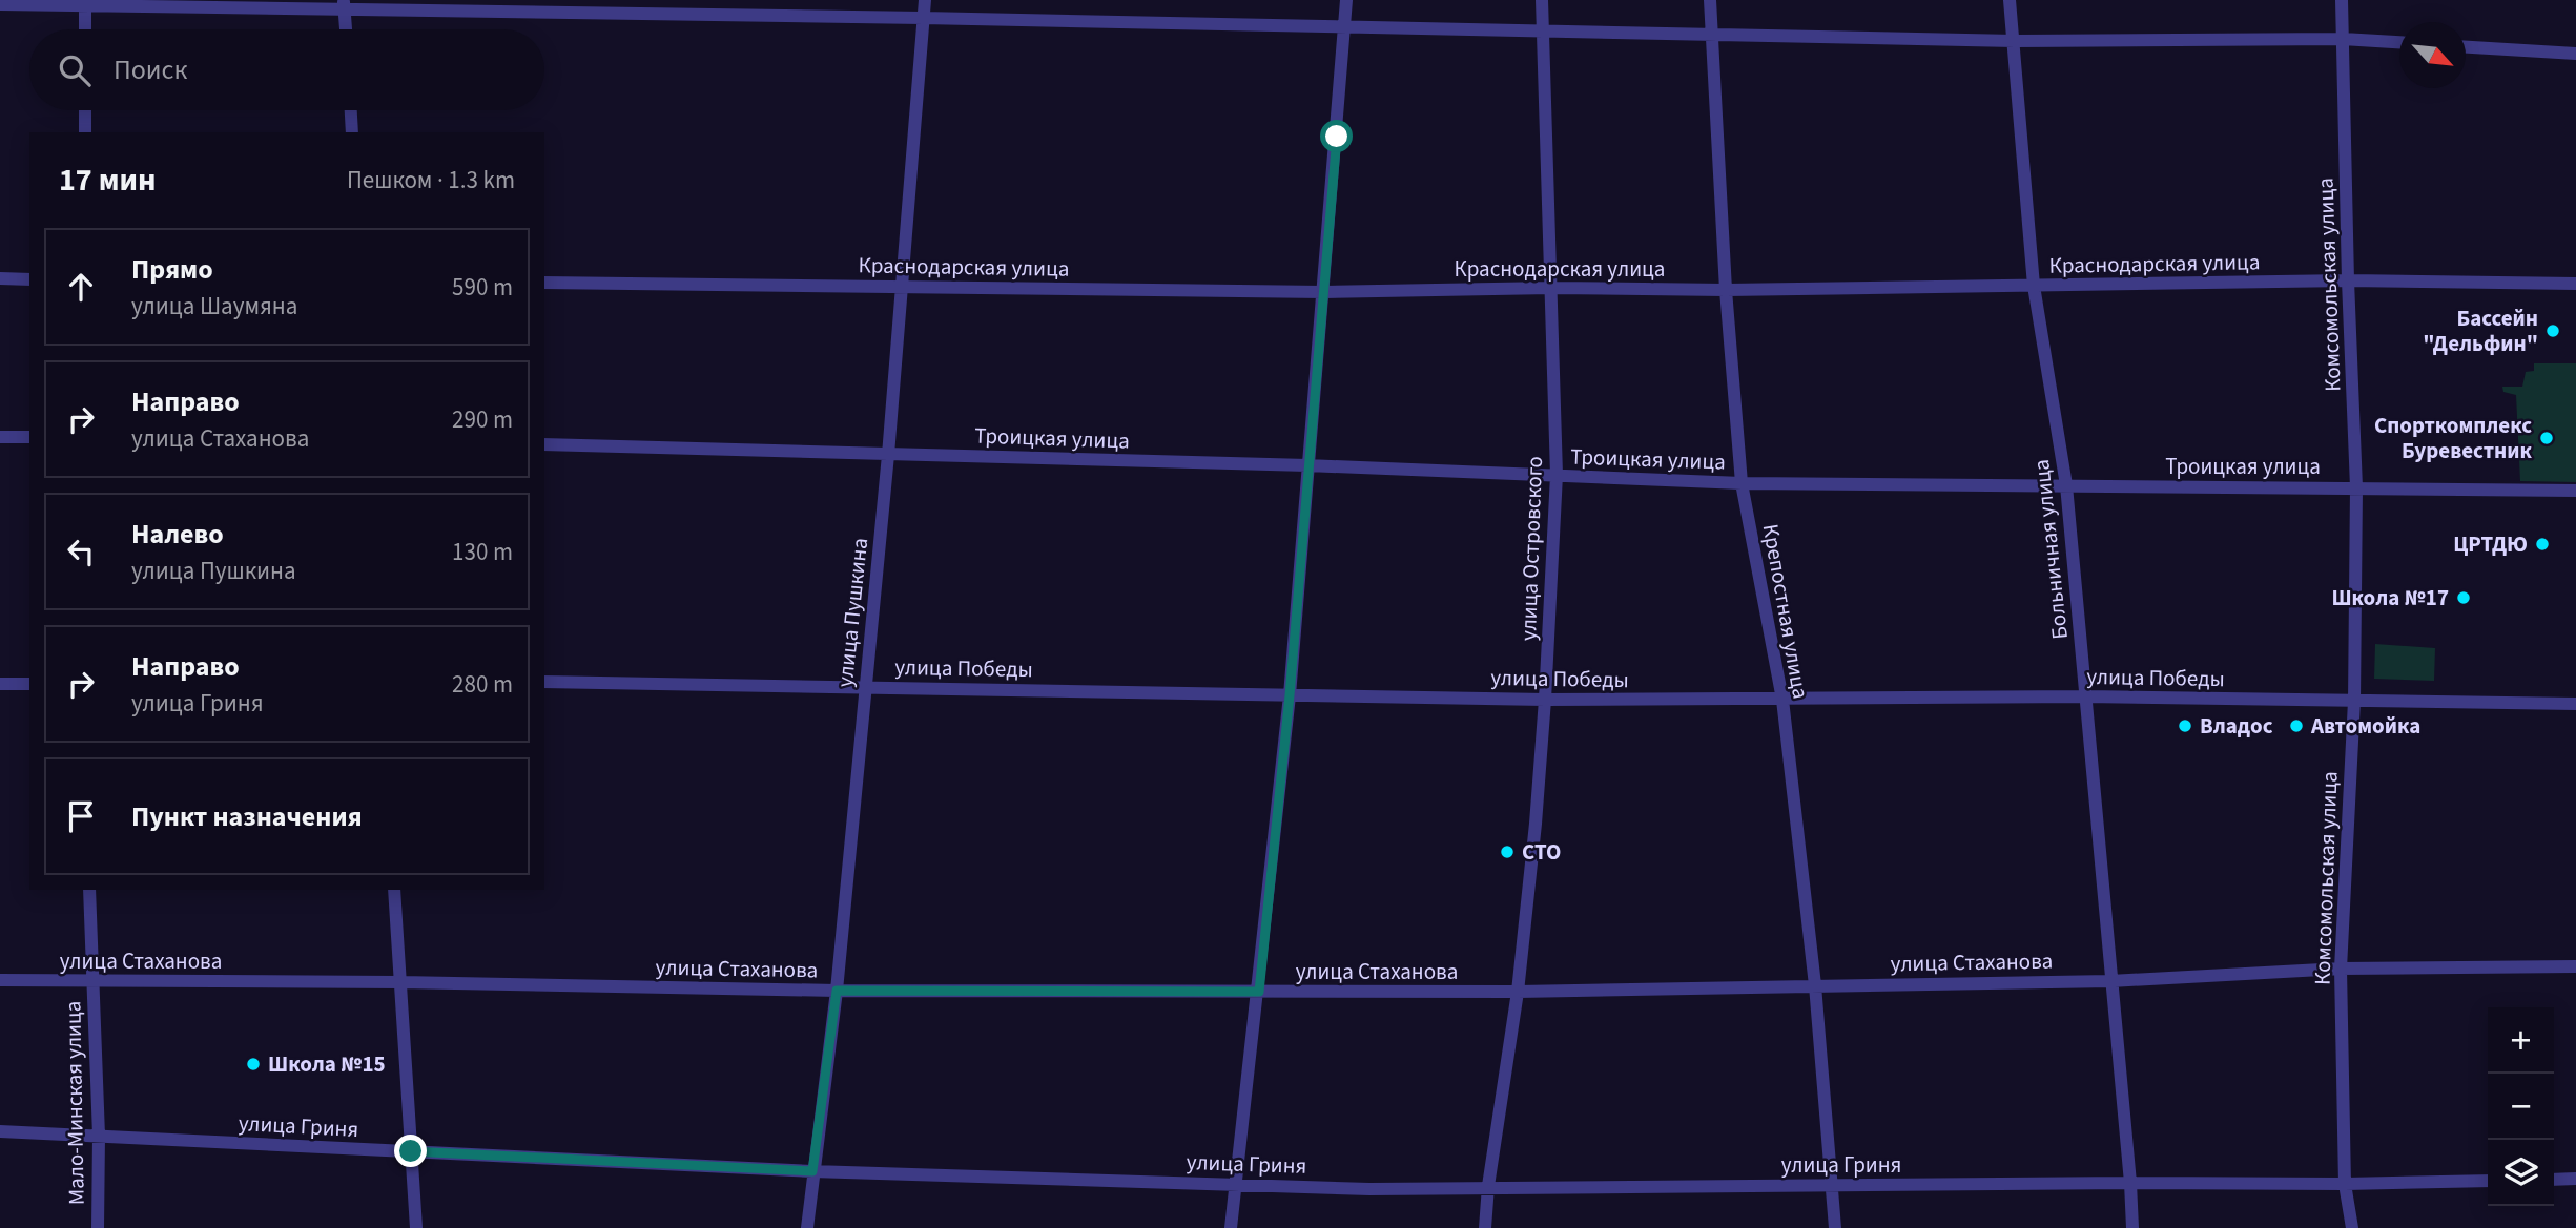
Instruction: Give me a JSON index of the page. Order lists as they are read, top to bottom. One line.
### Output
{"streets":{"street":["Краснодарская улица","Комсомольская улица","Троицкая улица","улица Островского","Больничная улица","Крепостная улица","улица Пушкина","улица Победы","улица Стаханова","Мало-Минская улица","улица Гриня"]},"crossings":[["Краснодарская улица","Комсомольская улица"],["Краснодарская улица","улица Островского"],["Краснодарская улица","Больничная улица"],["Краснодарская улица","Крепостная улица"],["Краснодарская улица","улица Пушкина"],["Комсомольская улица","Троицкая улица"],["Комсомольская улица","улица Победы"],["Комсомольская улица","улица Стаханова"],["Комсомольская улица","улица Гриня"],["Троицкая улица","улица Островского"],["Троицкая улица","Больничная улица"],["Троицкая улица","Крепостная улица"],["Троицкая улица","улица Пушкина"],["улица Островского","улица Победы"],["улица Островского","улица Стаханова"],["улица Островского","улица Гриня"],["Больничная улица","улица Победы"],["Больничная улица","улица Стаханова"],["Больничная улица","улица Гриня"],["Крепостная улица","улица Победы"],["Крепостная улица","улица Стаханова"],["Крепостная улица","улица Гриня"],["улица Пушкина","улица Победы"],["улица Пушкина","улица Стаханова"],["улица Пушкина","улица Гриня"],["улица Стаханова","Мало-Минская улица"],["Мало-Минская улица","улица Гриня"]],"places":["Бассейн \"Дельфин\"","Cпорткомплекс Буревестник","ЦРТДЮ","Школа №17","Владос","Автомойка","СТО","Школа №15"],"north":"bottom right","page":{"search":"Поиск","heading":["17 мин","Пешком · 1.3 km"],"list":[["Прямо","улица Шаумяна","590 m"],["Направо","улица Стаханова","290 m"],["Налево","улица Пушкина","130 m"],["Направо","улица Гриня","280 m"],"Пункт назначения"],"map_buttons":["+","−"]}}
